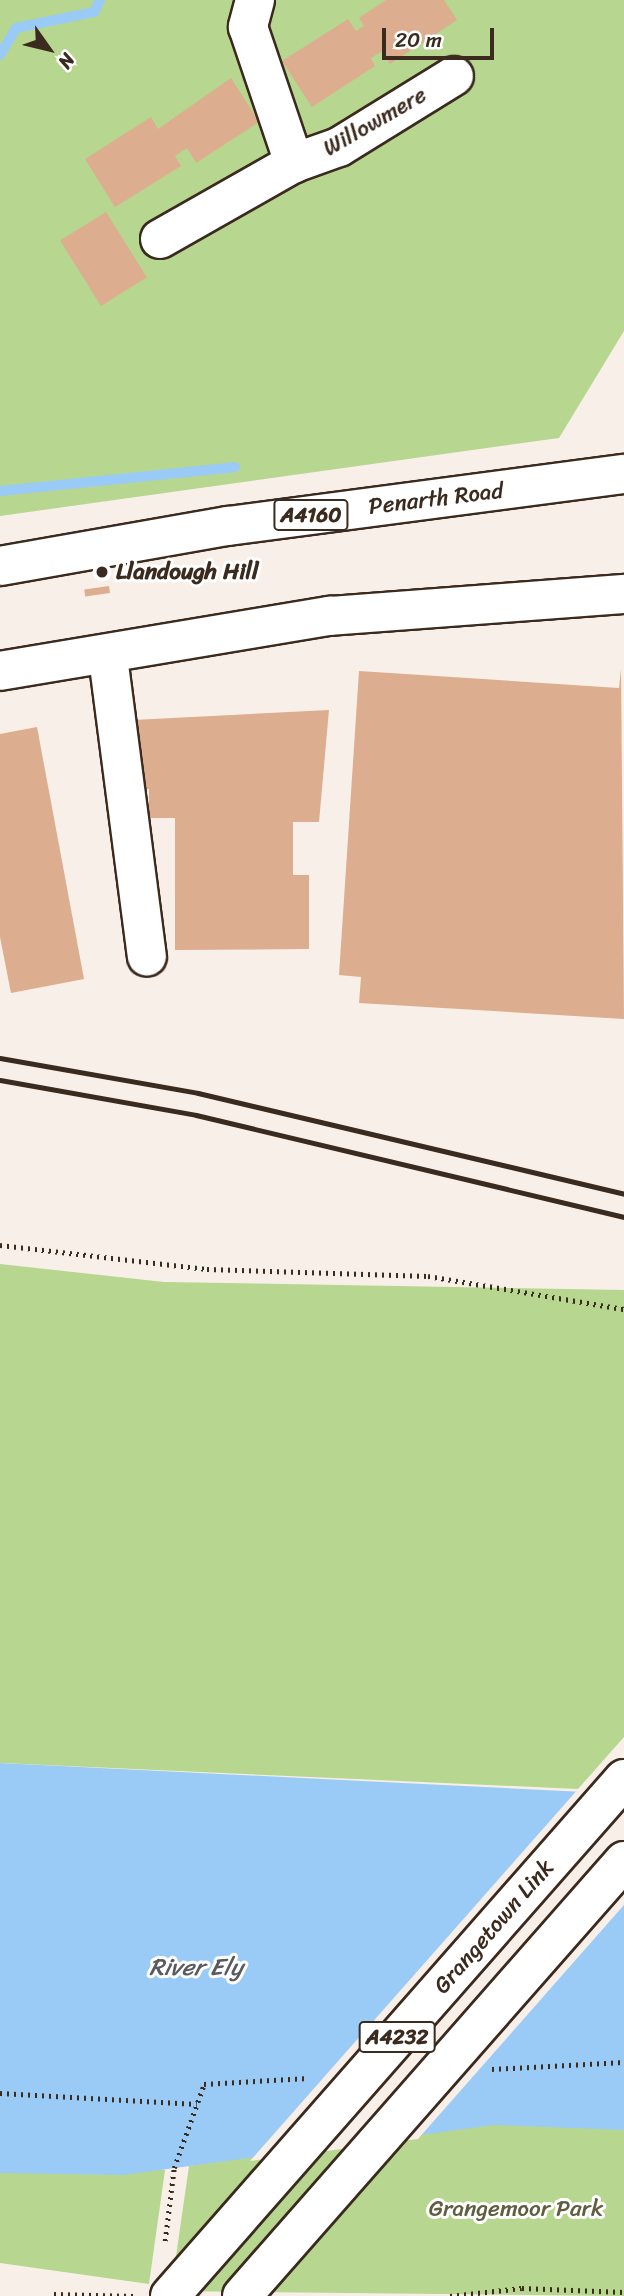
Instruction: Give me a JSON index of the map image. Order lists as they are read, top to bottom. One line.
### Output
{"streets":{"main road":["Willowmere","Penarth Road","A4160","Grangetown Link","A4232"]},"water":["River Ely"],"parks":["Grangemoor Park"],"places":["Llandough Hill"],"scale_bar":"20 m","north":"bottom right"}
